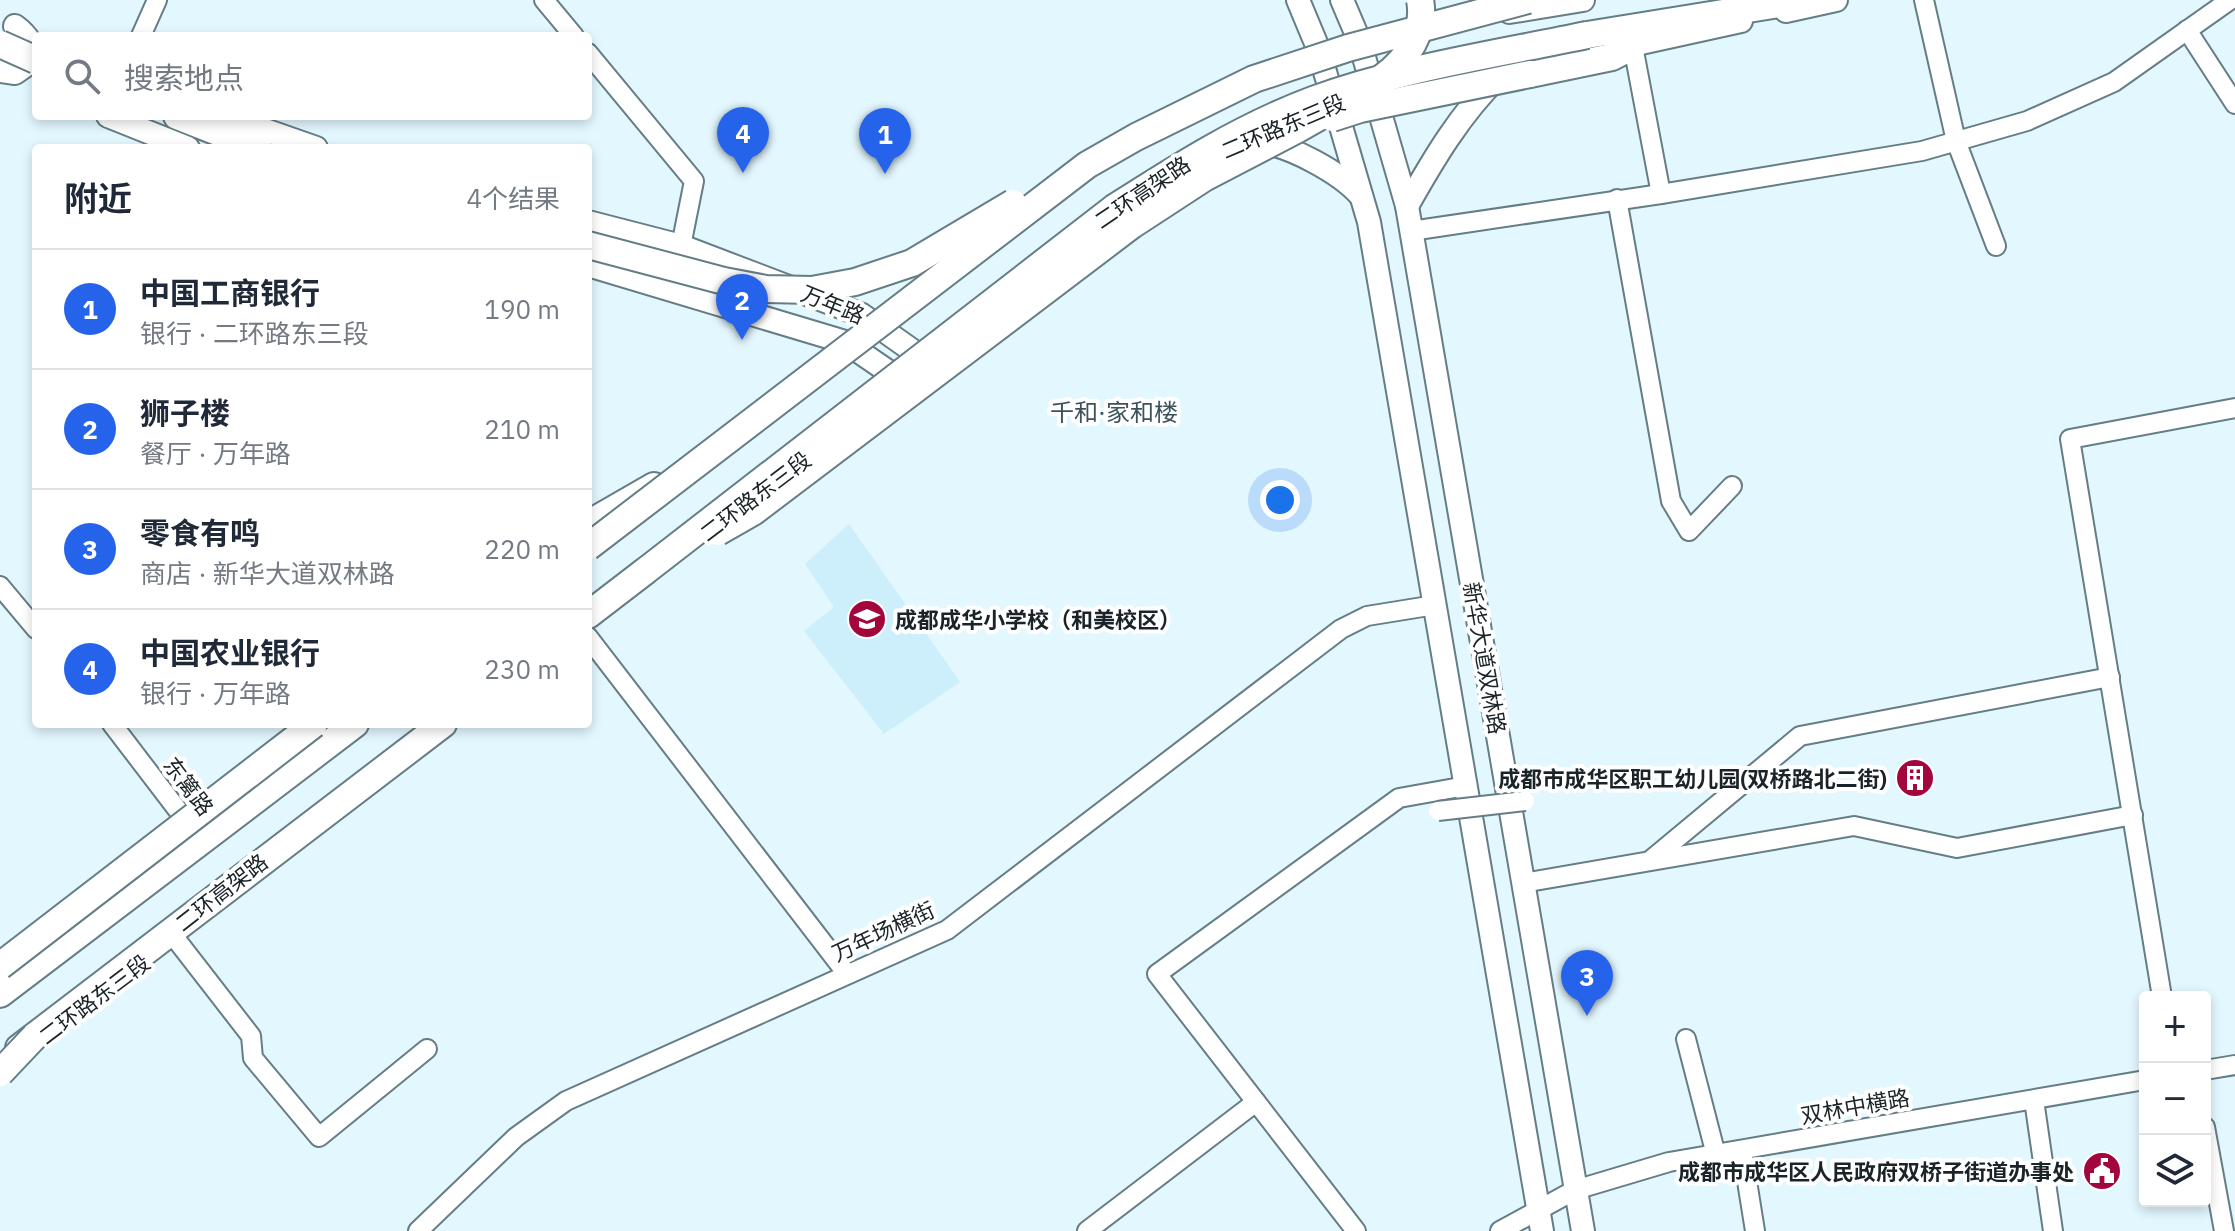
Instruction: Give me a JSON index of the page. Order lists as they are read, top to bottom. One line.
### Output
{"streets":{"highway":["二环高架路"],"main road":["二环路东三段","万年路","新华大道双林路"],"street":["东篱路","万年场横街","双林中横路"]},"crossings":[["二环路东三段","万年路"],["二环路东三段","新华大道双林路"],["新华大道双林路","万年场横街"],["新华大道双林路","双林中横路"]],"districts":["千和·家和楼"],"places":{"school or university":["成都成华小学校（和美校区）"],"building":["成都市成华区职工幼儿园(双桥路北二街)"],"public building":["成都市成华区人民政府双桥子街道办事处"]},"page":{"search":"搜索地点","pins":["4","1","2","3"],"heading":["附近","4个结果"],"list":[{"mark":"1","name":"中国工商银行","note":"银行 · 二环路东三段","value":"190 m"},{"mark":"2","name":"狮子楼","note":"餐厅 · 万年路","value":"210 m"},{"mark":"3","name":"零食有鸣","note":"商店 · 新华大道双林路","value":"220 m"},{"mark":"4","name":"中国农业银行","note":"银行 · 万年路","value":"230 m"}],"map_buttons":["+","−"]}}
